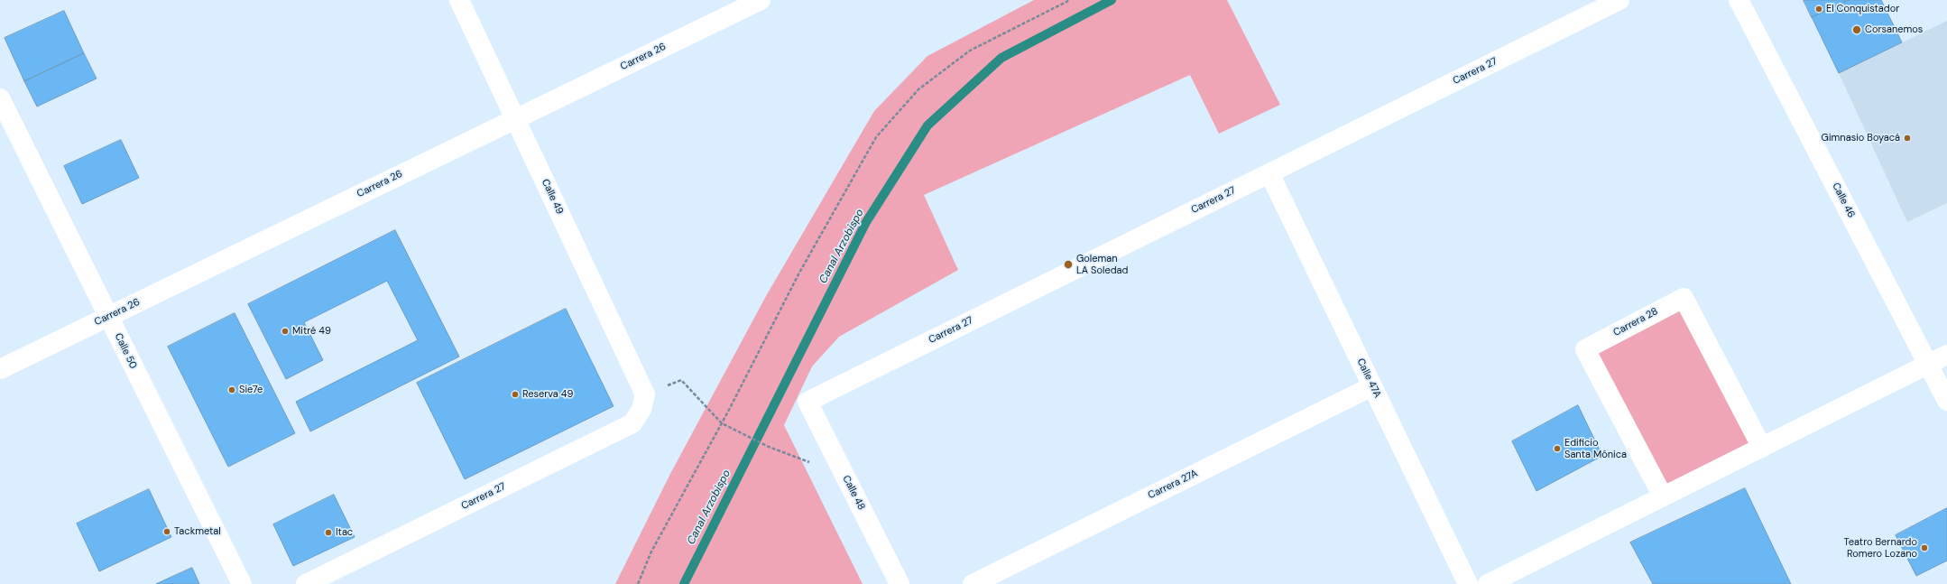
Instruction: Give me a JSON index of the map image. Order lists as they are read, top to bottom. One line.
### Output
{"streets":{"street":["Carrera 26","Carrera 27","Calle 49","Calle 46","Carrera 28","Calle 50","Calle 47A","Carrera 27A","Calle 48"]},"crossings":[["Carrera 26","Calle 49"],["Carrera 26","Calle 50"],["Carrera 27","Calle 49"],["Carrera 27","Calle 47A"],["Carrera 27","Calle 48"],["Calle 47A","Carrera 27A"]],"water":["Canal Arzobispo"],"places":["El Conquistador","Corsanemos","Gimnasio Boyacá","Goleman LA Soledad","Mitré 49","Sie7e","Reserva 49","Edificio Santa Mónica","Tackmetal","Itac","Teatro Bernardo Romero Lozano"]}
